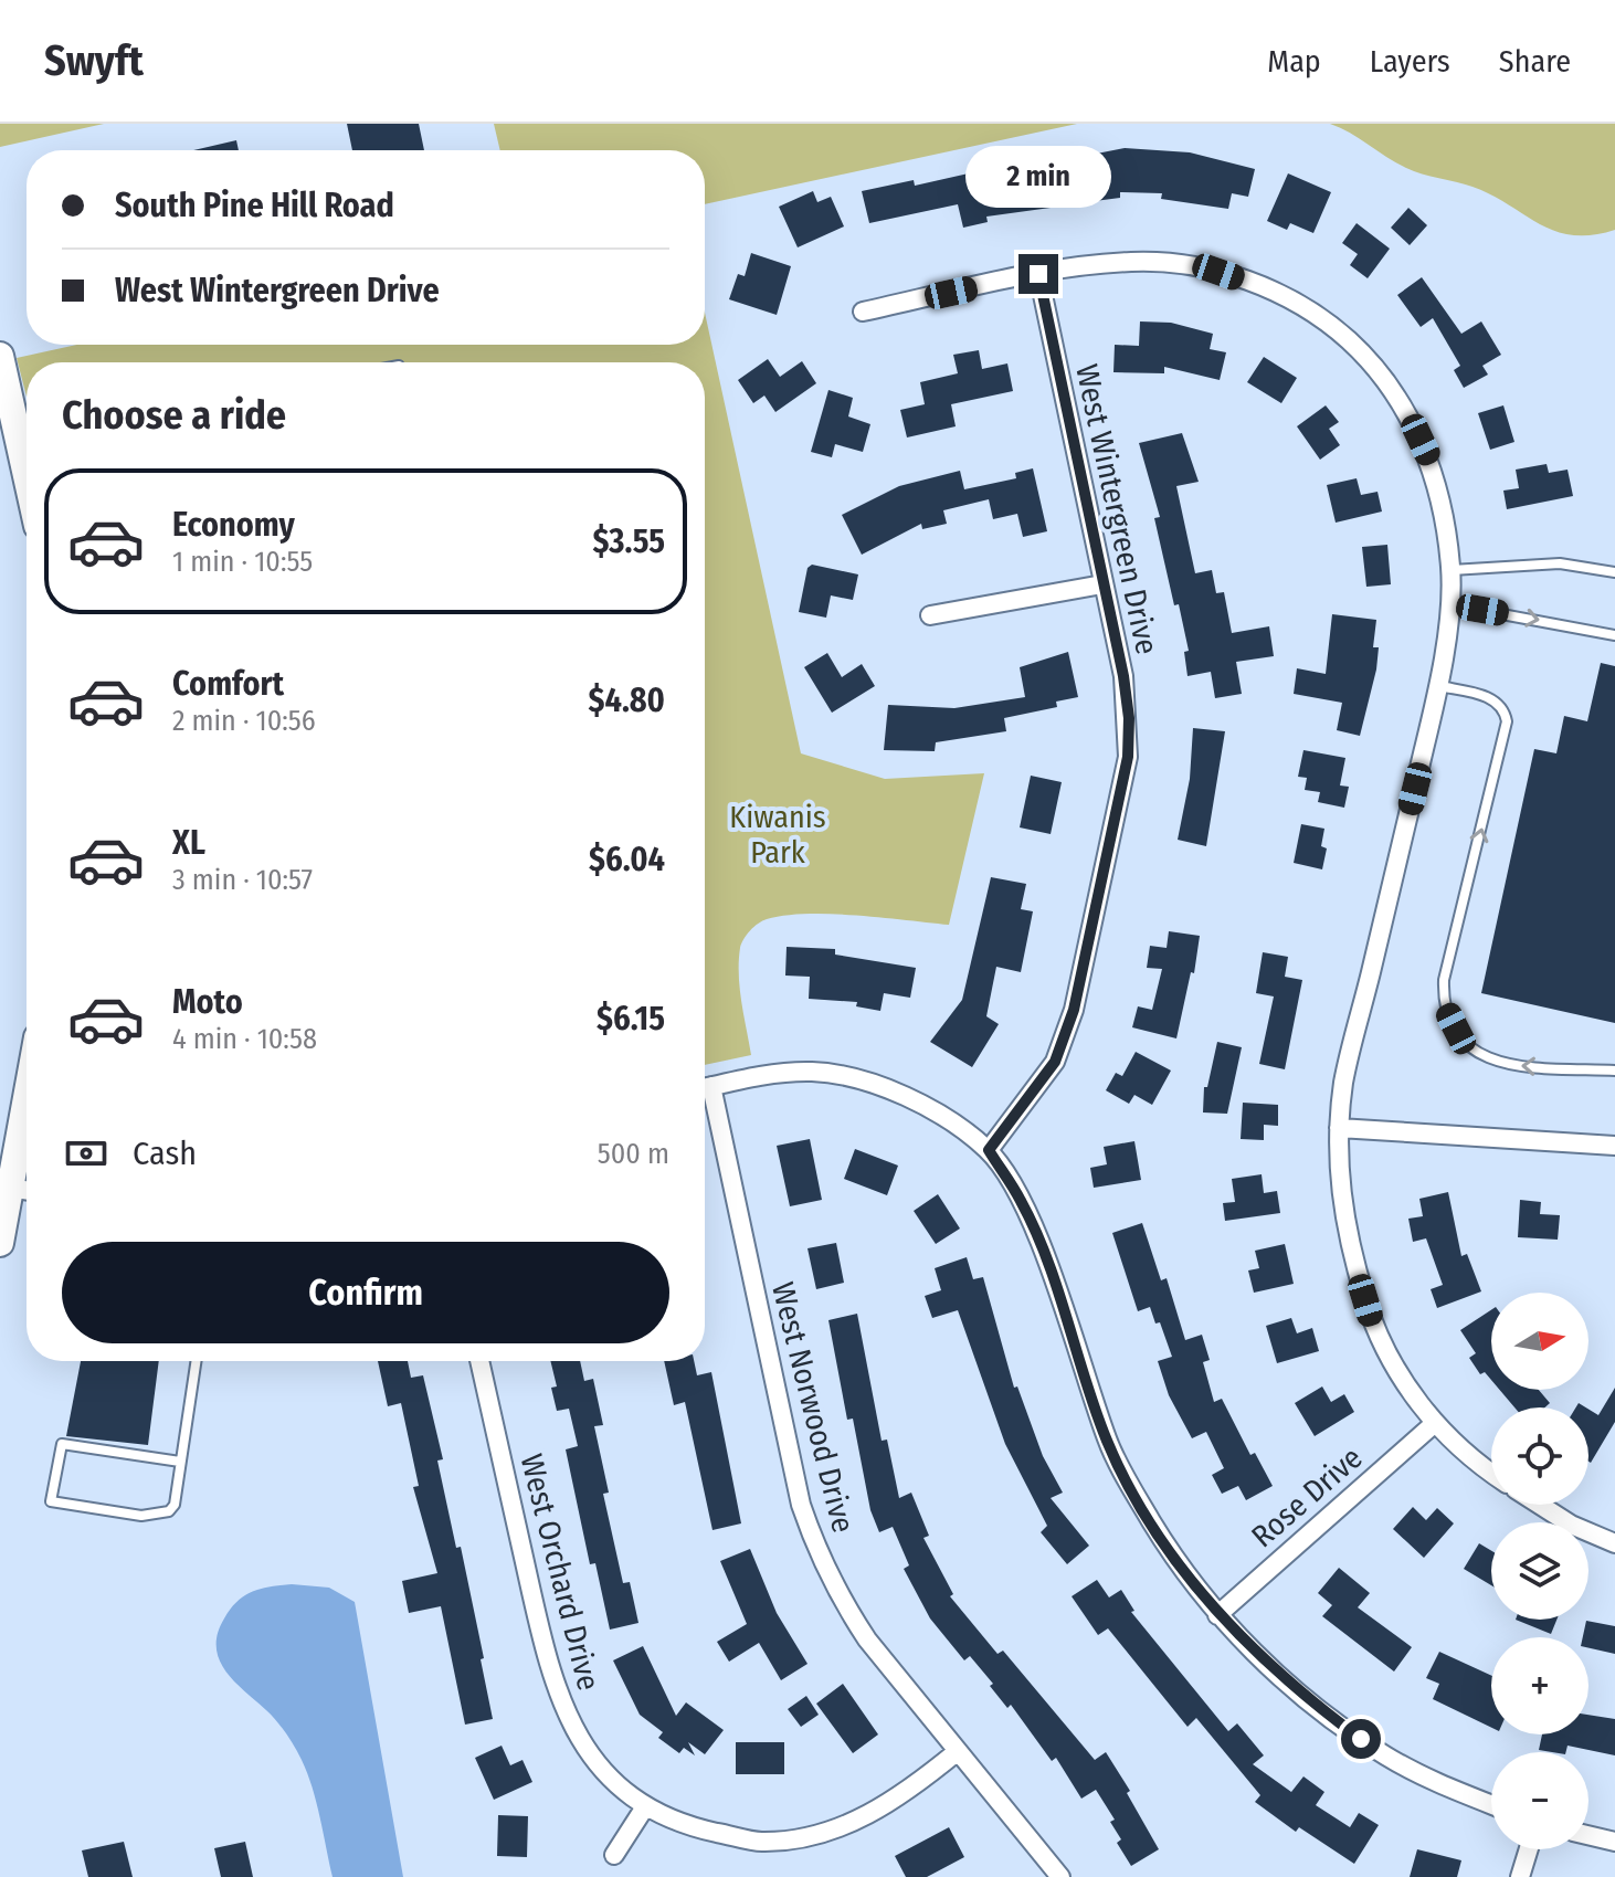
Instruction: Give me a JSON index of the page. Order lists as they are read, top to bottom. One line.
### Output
{"streets":{"street":["West Wintergreen Drive","West Norwood Drive","Rose Drive","West Orchard Drive"]},"crossings":[["West Norwood Drive","West Orchard Drive"]],"parks":["Kiwanis Park"],"north":"right","page":{"header":"Swyft","nav":["Map","Layers","Share"],"bubble":"2 min","banner":["South Pine Hill Road","West Wintergreen Drive"],"heading":"Choose a ride","list":[{"name":"Economy","note":"1 min · 10:55","value":"$3.55"},{"name":"Comfort","note":"2 min · 10:56","value":"$4.80"},{"name":"XL","note":"3 min · 10:57","value":"$6.04"},{"name":"Moto","note":"4 min · 10:58","value":"$6.15"}],"pay":["Cash","500 m"],"buttons":"Confirm","map_buttons":["+","−"]}}
